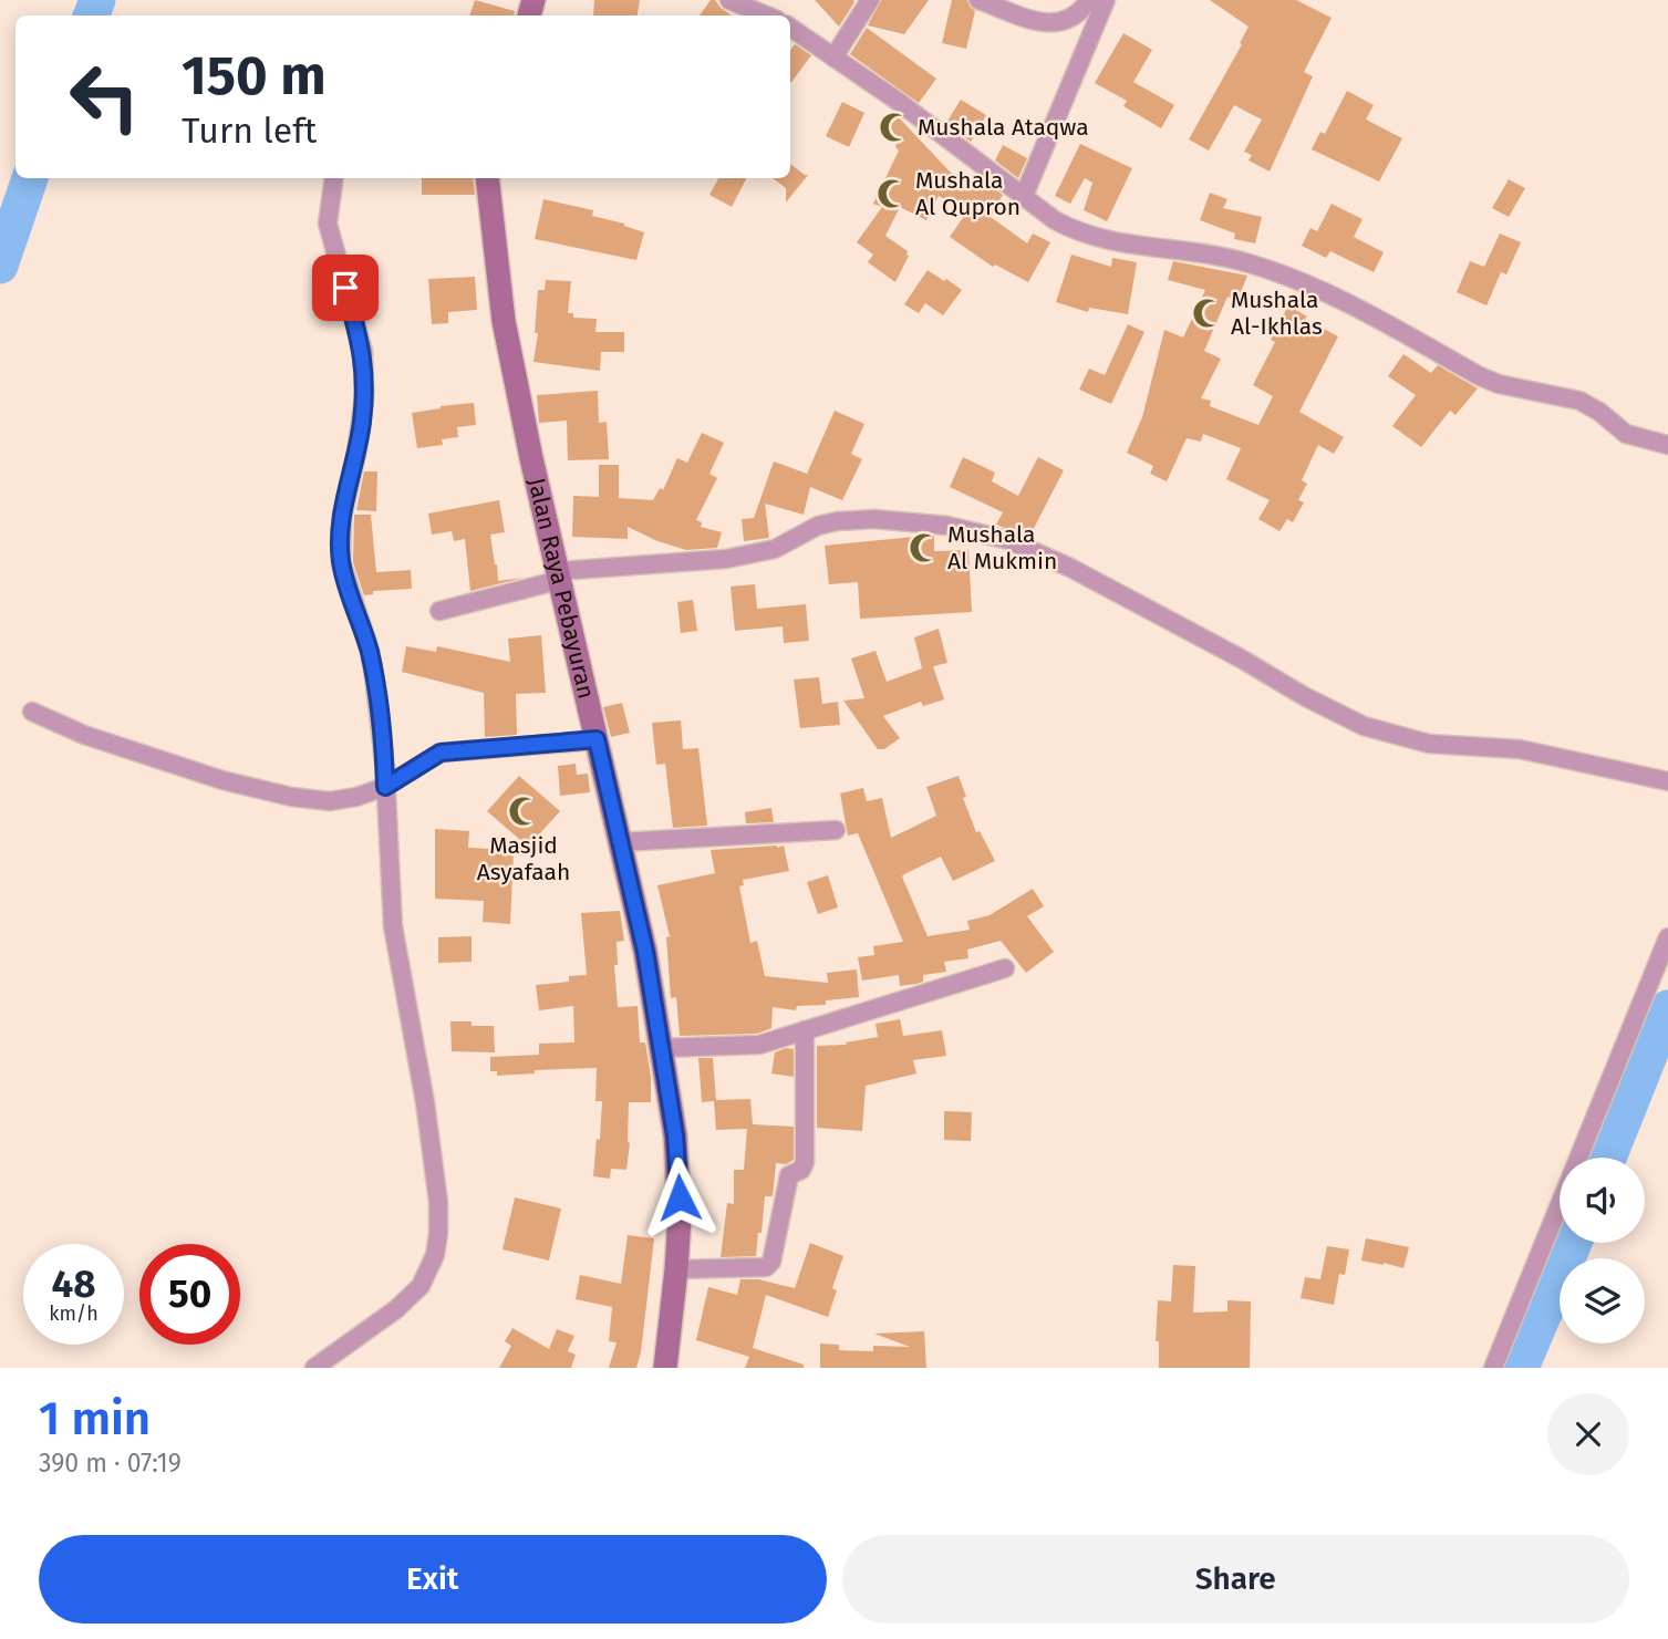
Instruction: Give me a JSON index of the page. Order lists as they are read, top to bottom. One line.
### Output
{"streets":{"main road":["Jalan Raya Pebayuran"]},"places":{"mosque":["Mushala Ataqwa","Mushala Al Qupron","Mushala Al-Ikhlas","Mushala Al Mukmin","Masjid Asyafaah"]},"page":{"turn":["150 m","Turn left"],"speed":"48 km/h","limit":"50","heading":["1 min","390 m · 07:19"],"buttons":["Exit","Share"]}}
